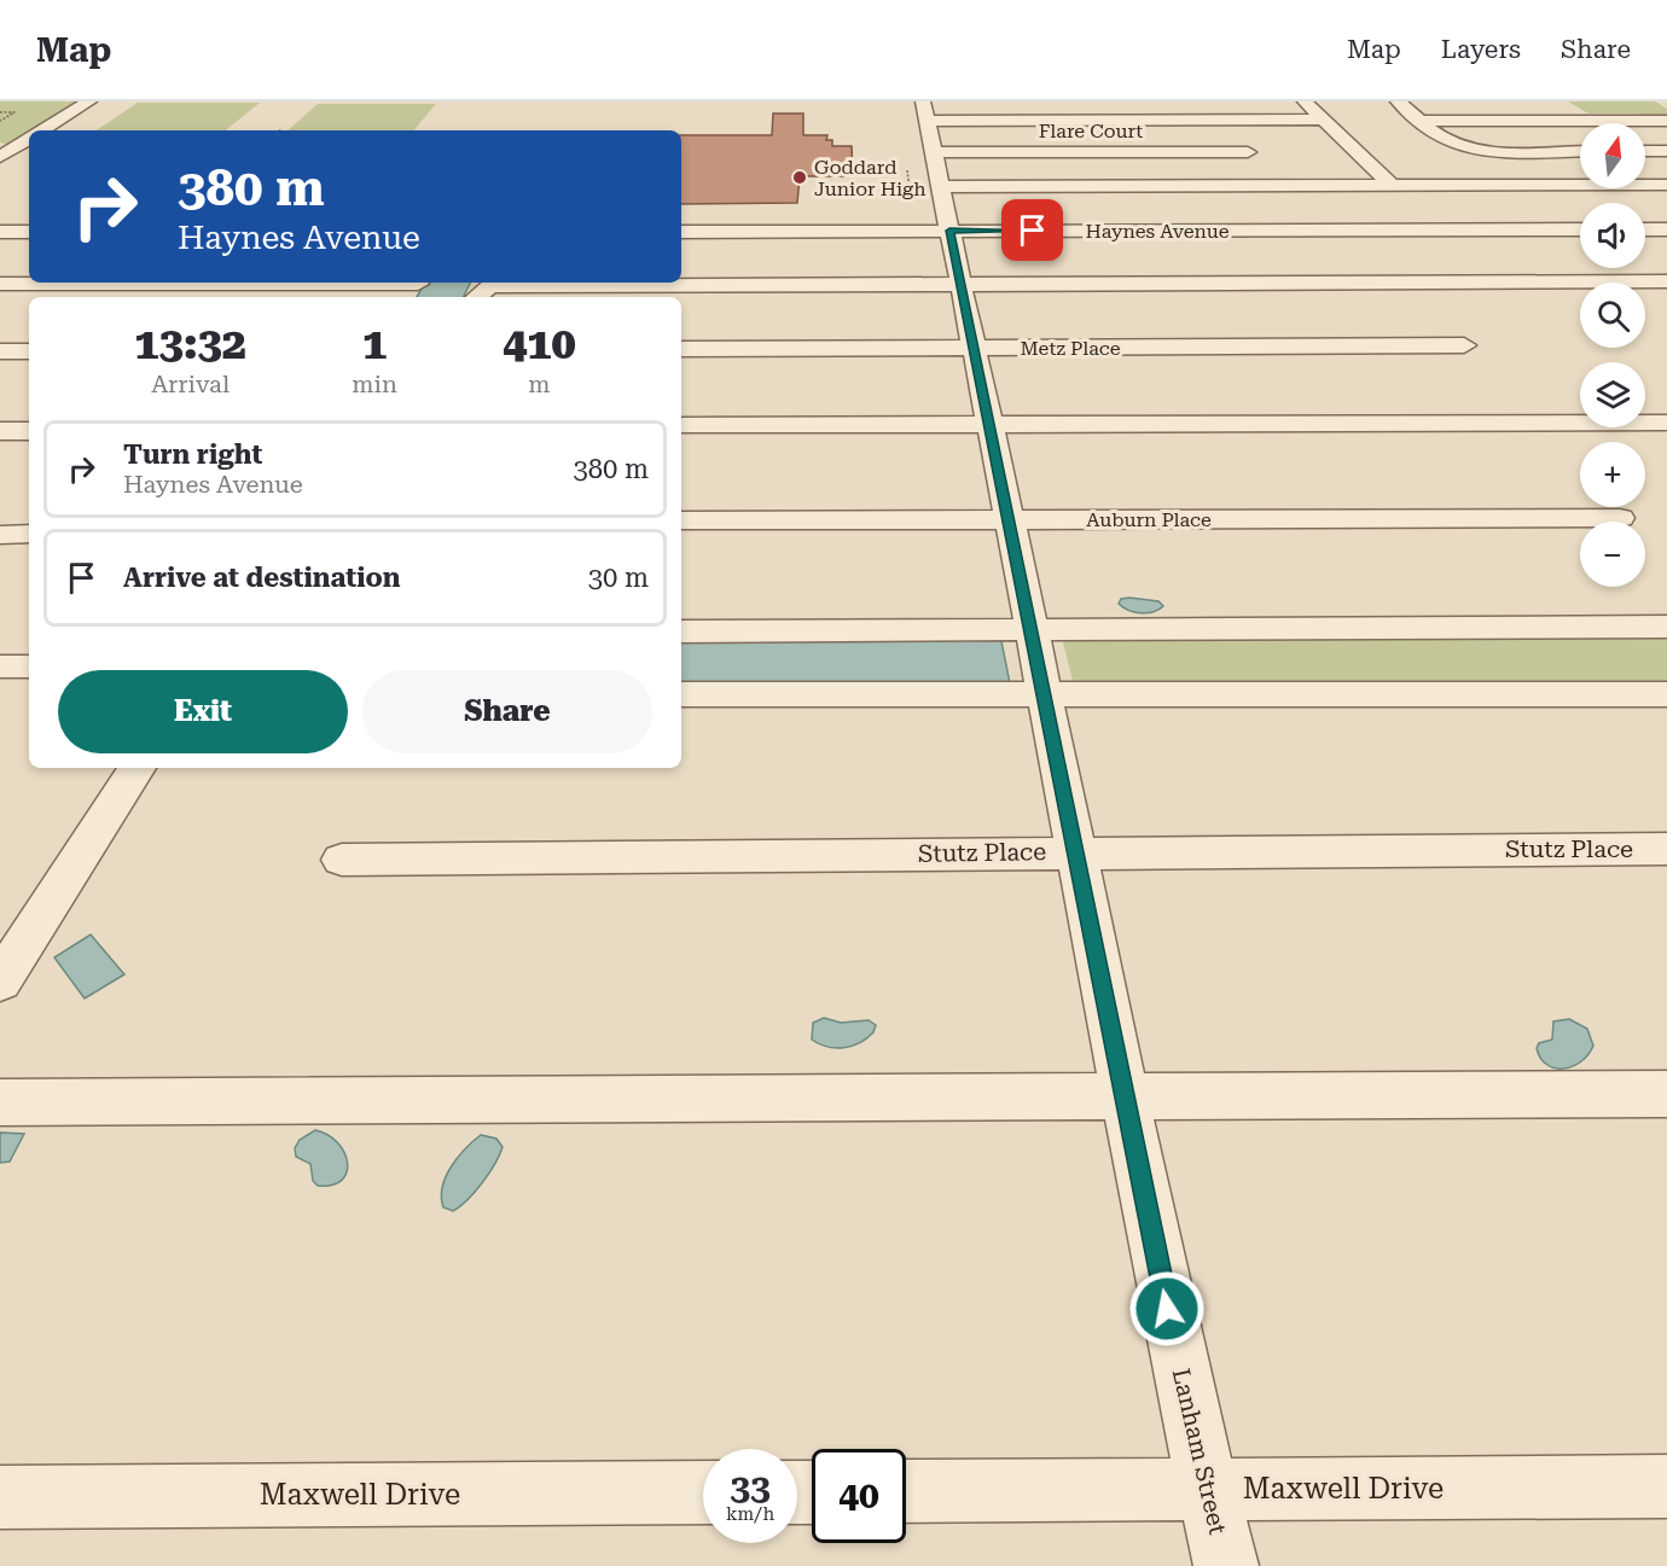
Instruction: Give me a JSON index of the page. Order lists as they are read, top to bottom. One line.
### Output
{"streets":{"street":["Flare Court","Haynes Avenue","Metz Place","Auburn Place","Stutz Place","Lanham Street","Maxwell Drive"]},"crossings":[["Flare Court","Lanham Street"],["Haynes Avenue","Lanham Street"],["Metz Place","Lanham Street"],["Auburn Place","Lanham Street"],["Stutz Place","Lanham Street"],["Lanham Street","Maxwell Drive"]],"places":["Goddard Junior High"],"north":"top","page":{"header":"Map","nav":["Map","Layers","Share"],"map_buttons":["+","−"],"turn":["380 m","Haynes Avenue"],"eta":["13:32","Arrival","1","min","410","m"],"list":[{"name":"Turn right","note":"Haynes Avenue","value":"380 m"},{"name":"Arrive at destination","value":"30 m"}],"buttons":["Exit","Share"],"speed":"33 km/h","limit":"40"}}
